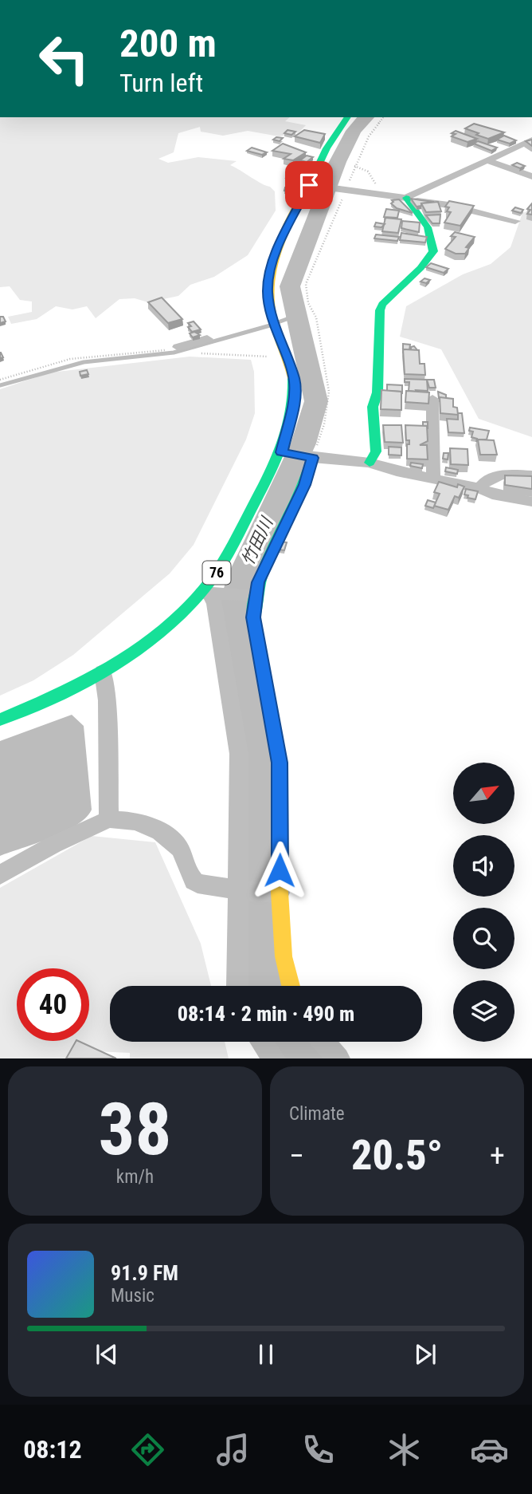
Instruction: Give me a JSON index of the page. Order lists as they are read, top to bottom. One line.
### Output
{"streets":{"main road":["76"]},"water":["竹田川"],"north":"top right","page":{"turn":["200 m","Turn left"],"limit":"40","trip":"08:14 · 2 min · 490 m","tile":[["38","km/h"],"Climate"],"heat":["−","20.5°","+"],"song":["91.9 FM","Music"],"tabs":"08:12"}}
